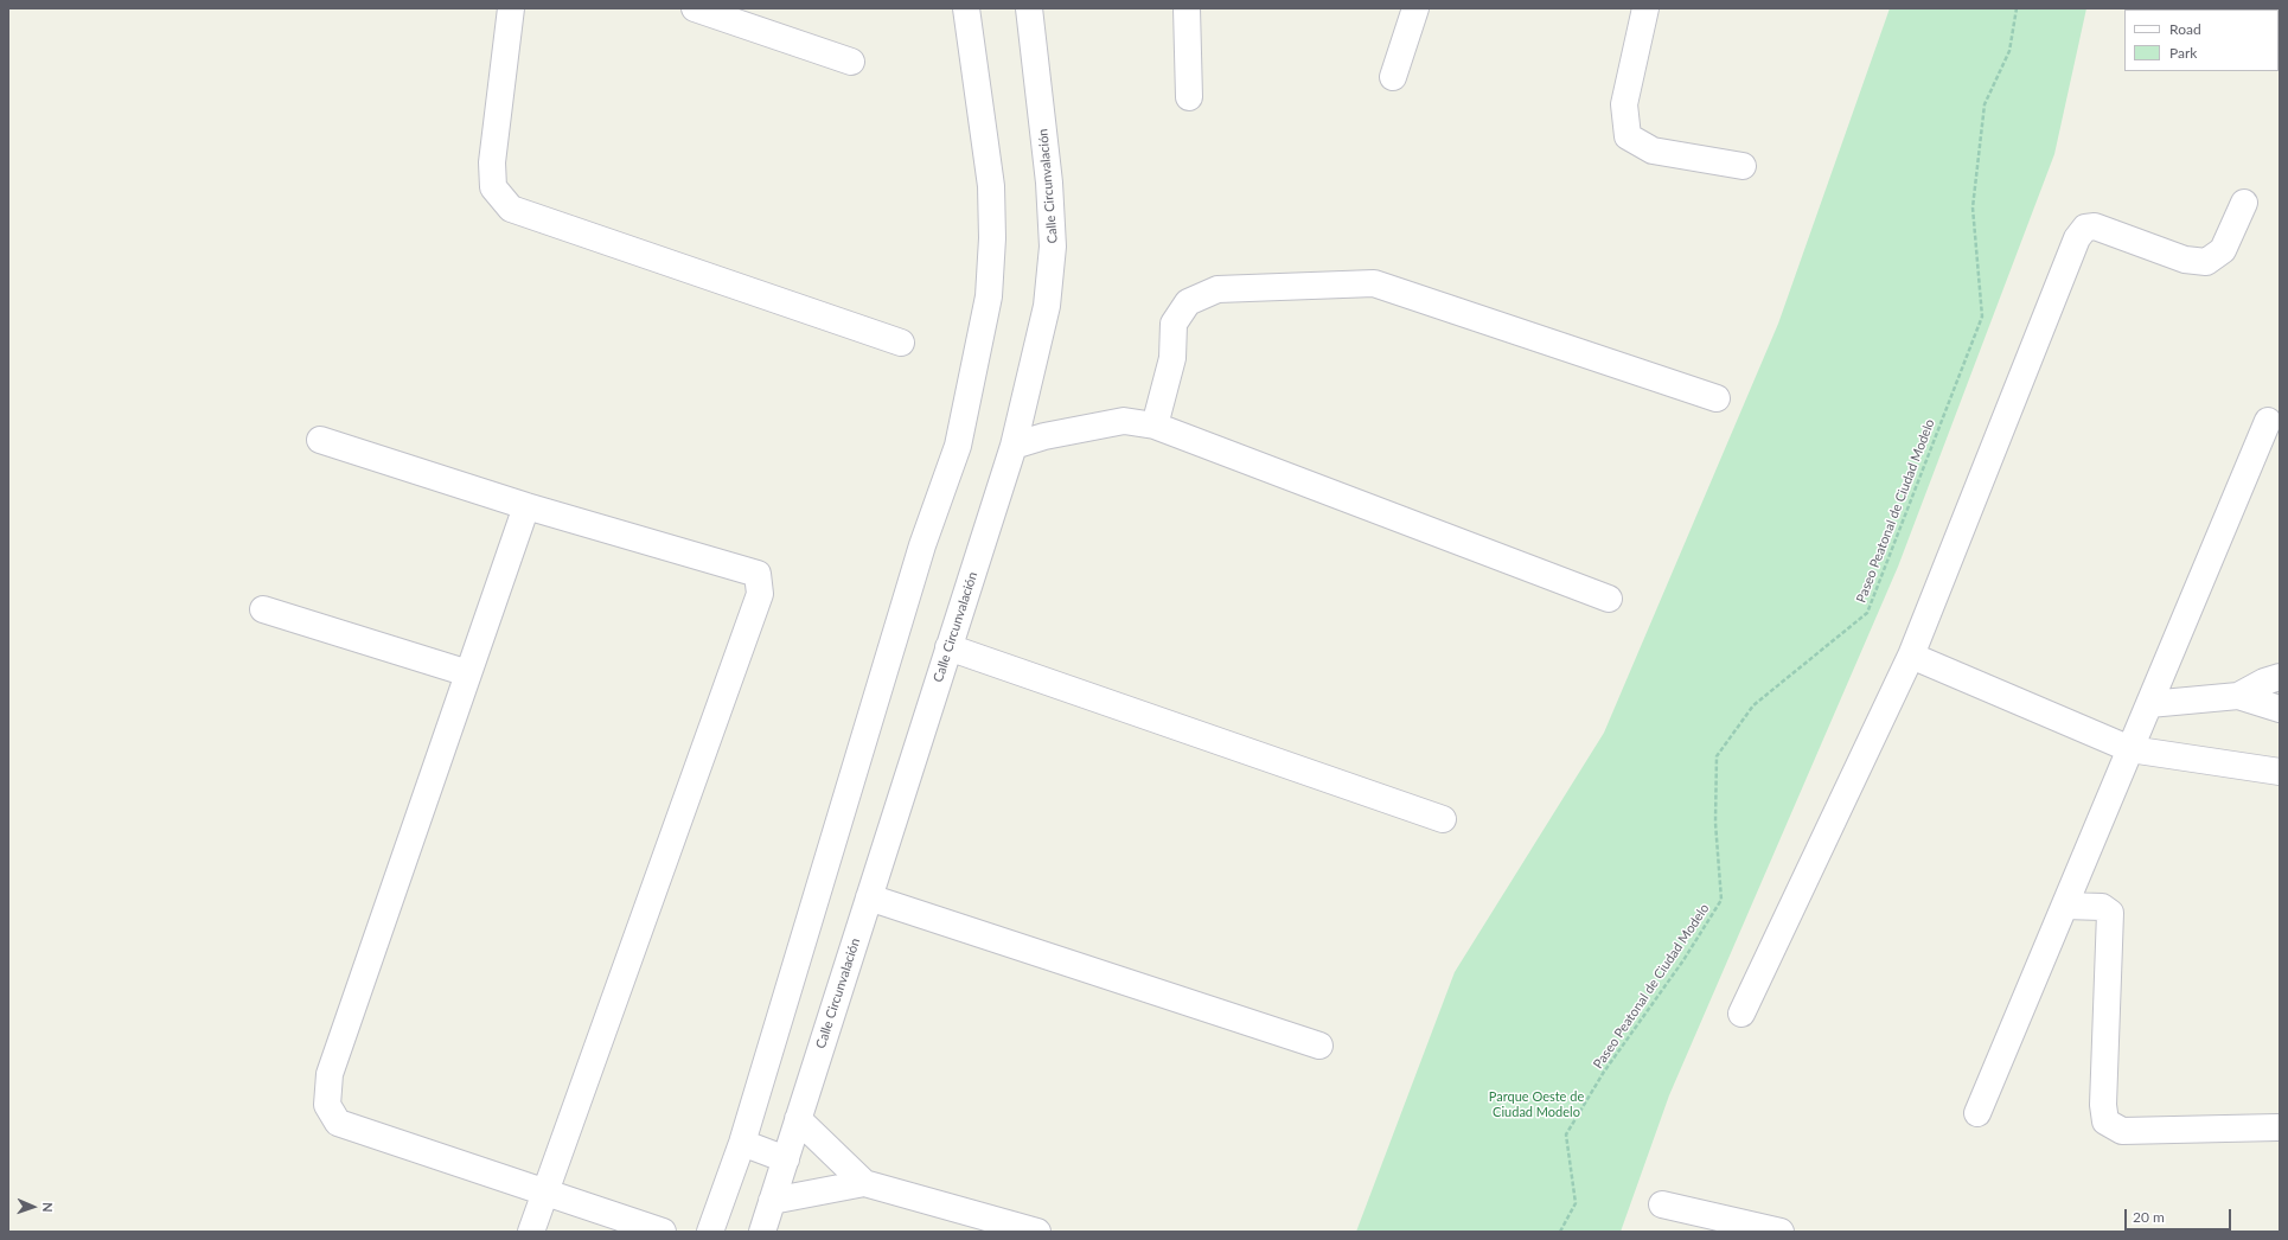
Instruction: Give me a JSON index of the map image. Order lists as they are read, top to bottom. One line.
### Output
{"streets":{"street":["Calle Circunvalación"],"path":["Paseo Peatonal de Ciudad Modelo"]},"parks":["Parque Oeste de Ciudad Modelo"],"legend":["Road","Park"],"scale_bar":"20 m","north":"right"}
